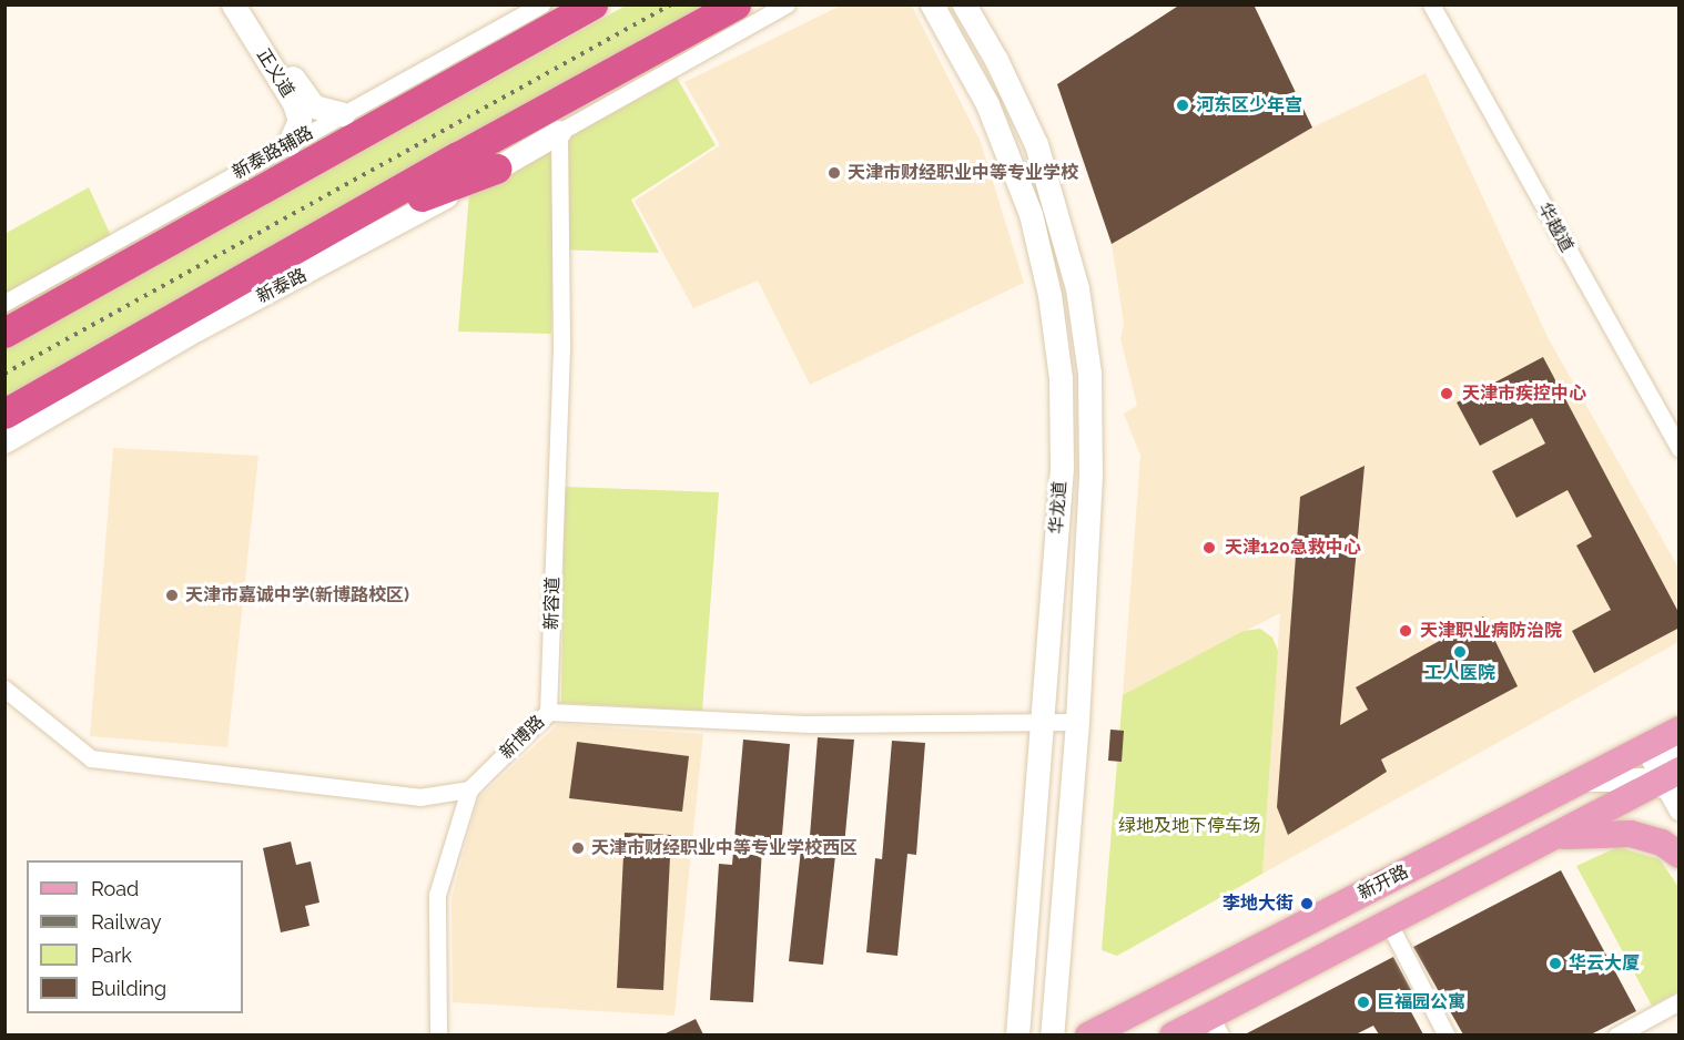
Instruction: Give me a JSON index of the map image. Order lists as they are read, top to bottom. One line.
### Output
{"streets":{"main road":["正义道","新泰路","华龙道","新开路"],"street":["新泰路辅路","华越道","新容道","新博路"]},"crossings":[["正义道","新泰路辅路"],["新泰路","新容道"],["华龙道","新博路"],["新容道","新博路"]],"parks":["绿地及地下停车场"],"places":["河东区少年宫","天津市财经职业中等专业学校","天津市疾控中心","天津120急救中心","天津市嘉诚中学(新博路校区)","天津职业病防治院","工人医院","天津市财经职业中等专业学校西区","李地大街","华云大厦","巨福园公寓"],"legend":["Road","Railway","Park","Building"]}
